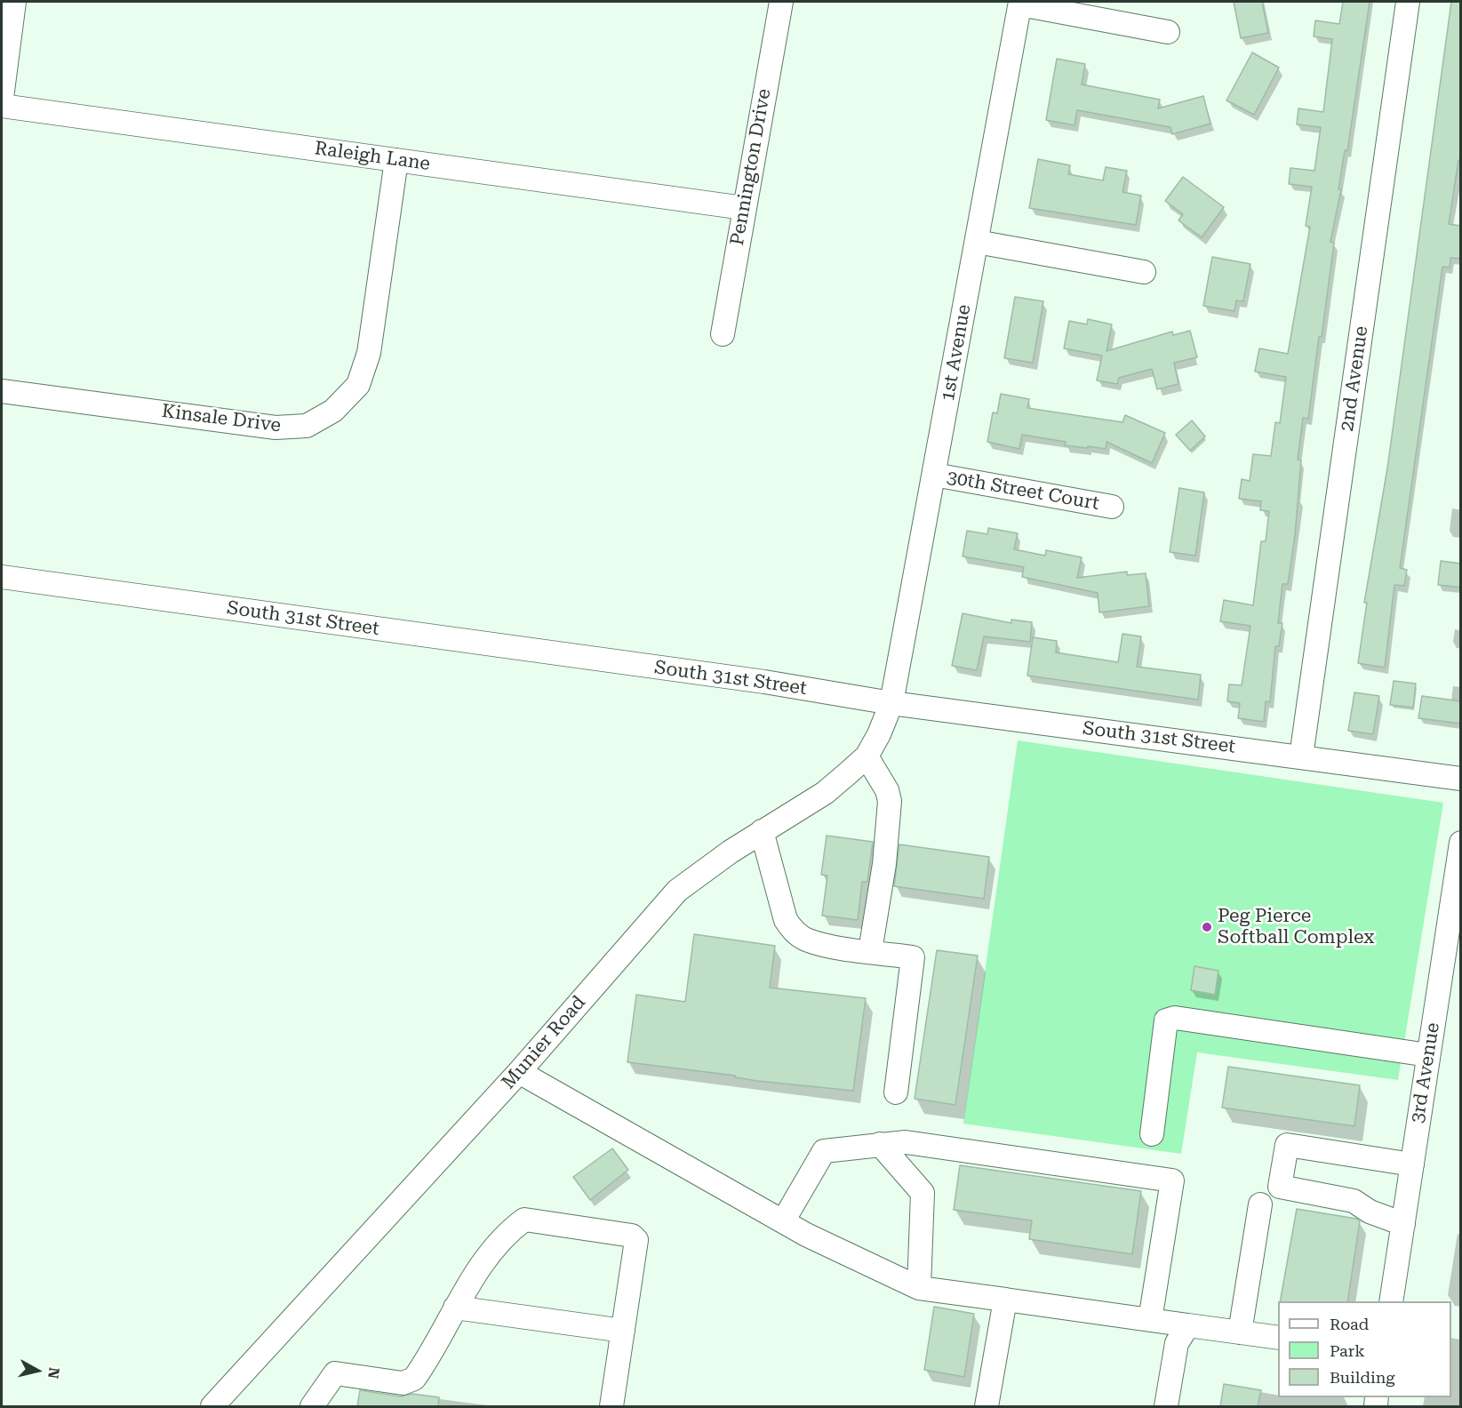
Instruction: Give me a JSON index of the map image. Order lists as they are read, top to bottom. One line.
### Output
{"streets":{"street":["Raleigh Lane","Pennington Drive","1st Avenue","2nd Avenue","Kinsale Drive","30th Street Court","South 31st Street","Munier Road","3rd Avenue"]},"crossings":[["Raleigh Lane","Pennington Drive"],["Raleigh Lane","Kinsale Drive"],["1st Avenue","30th Street Court"],["1st Avenue","South 31st Street"],["1st Avenue","Munier Road"],["2nd Avenue","South 31st Street"],["South 31st Street","Munier Road"]],"places":["Peg Pierce Softball Complex"],"legend":["Road","Park","Building"],"north":"right"}
